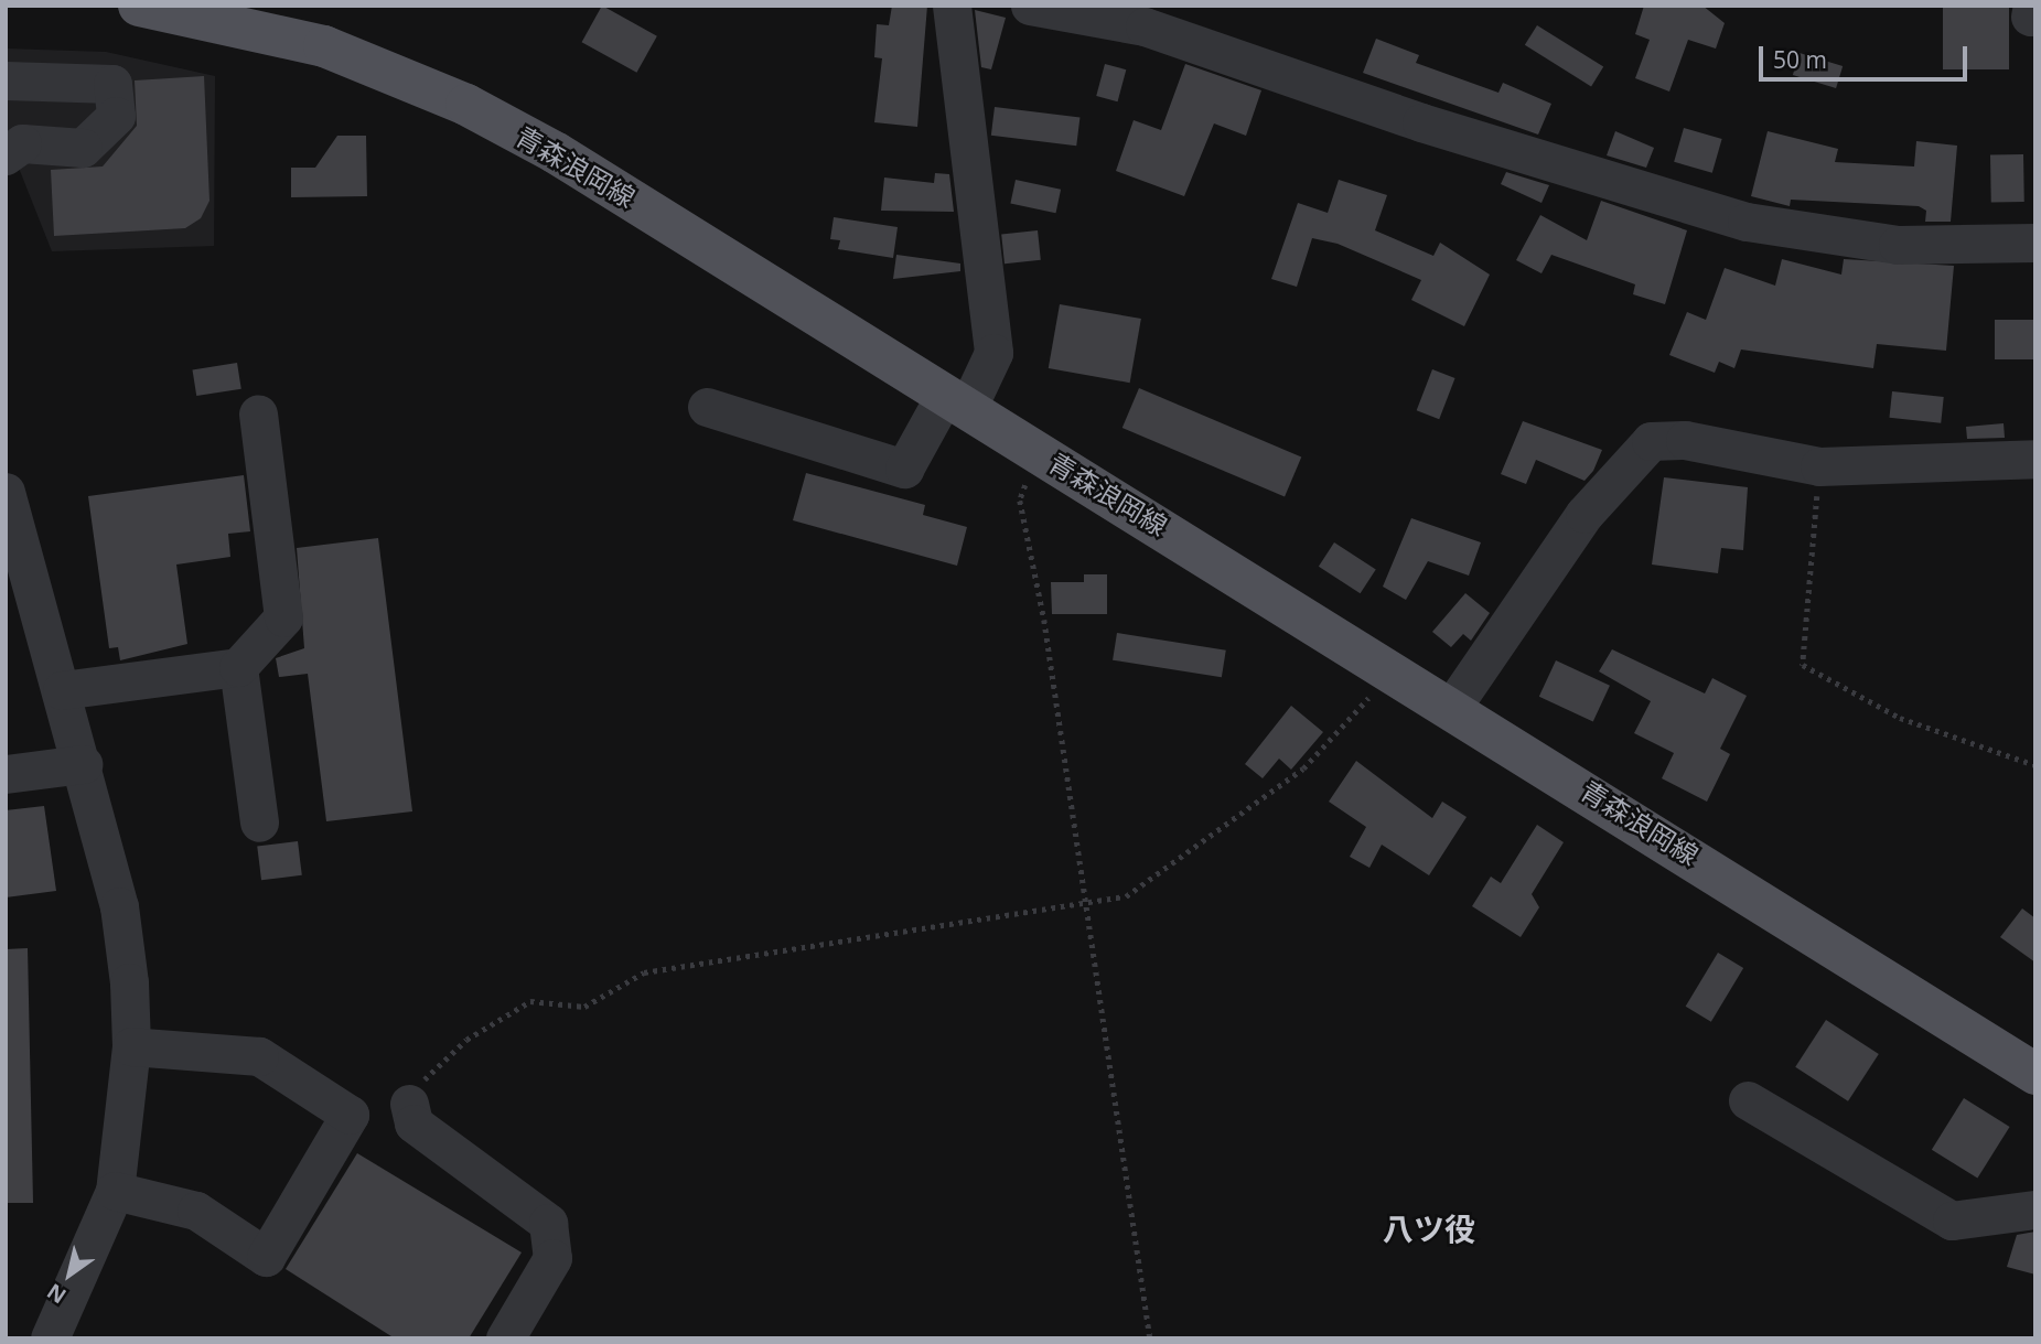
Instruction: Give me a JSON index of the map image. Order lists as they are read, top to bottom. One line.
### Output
{"streets":{"main road":["青森浪岡線"]},"districts":["八ツ役"],"scale_bar":"50 m","north":"bottom left"}
